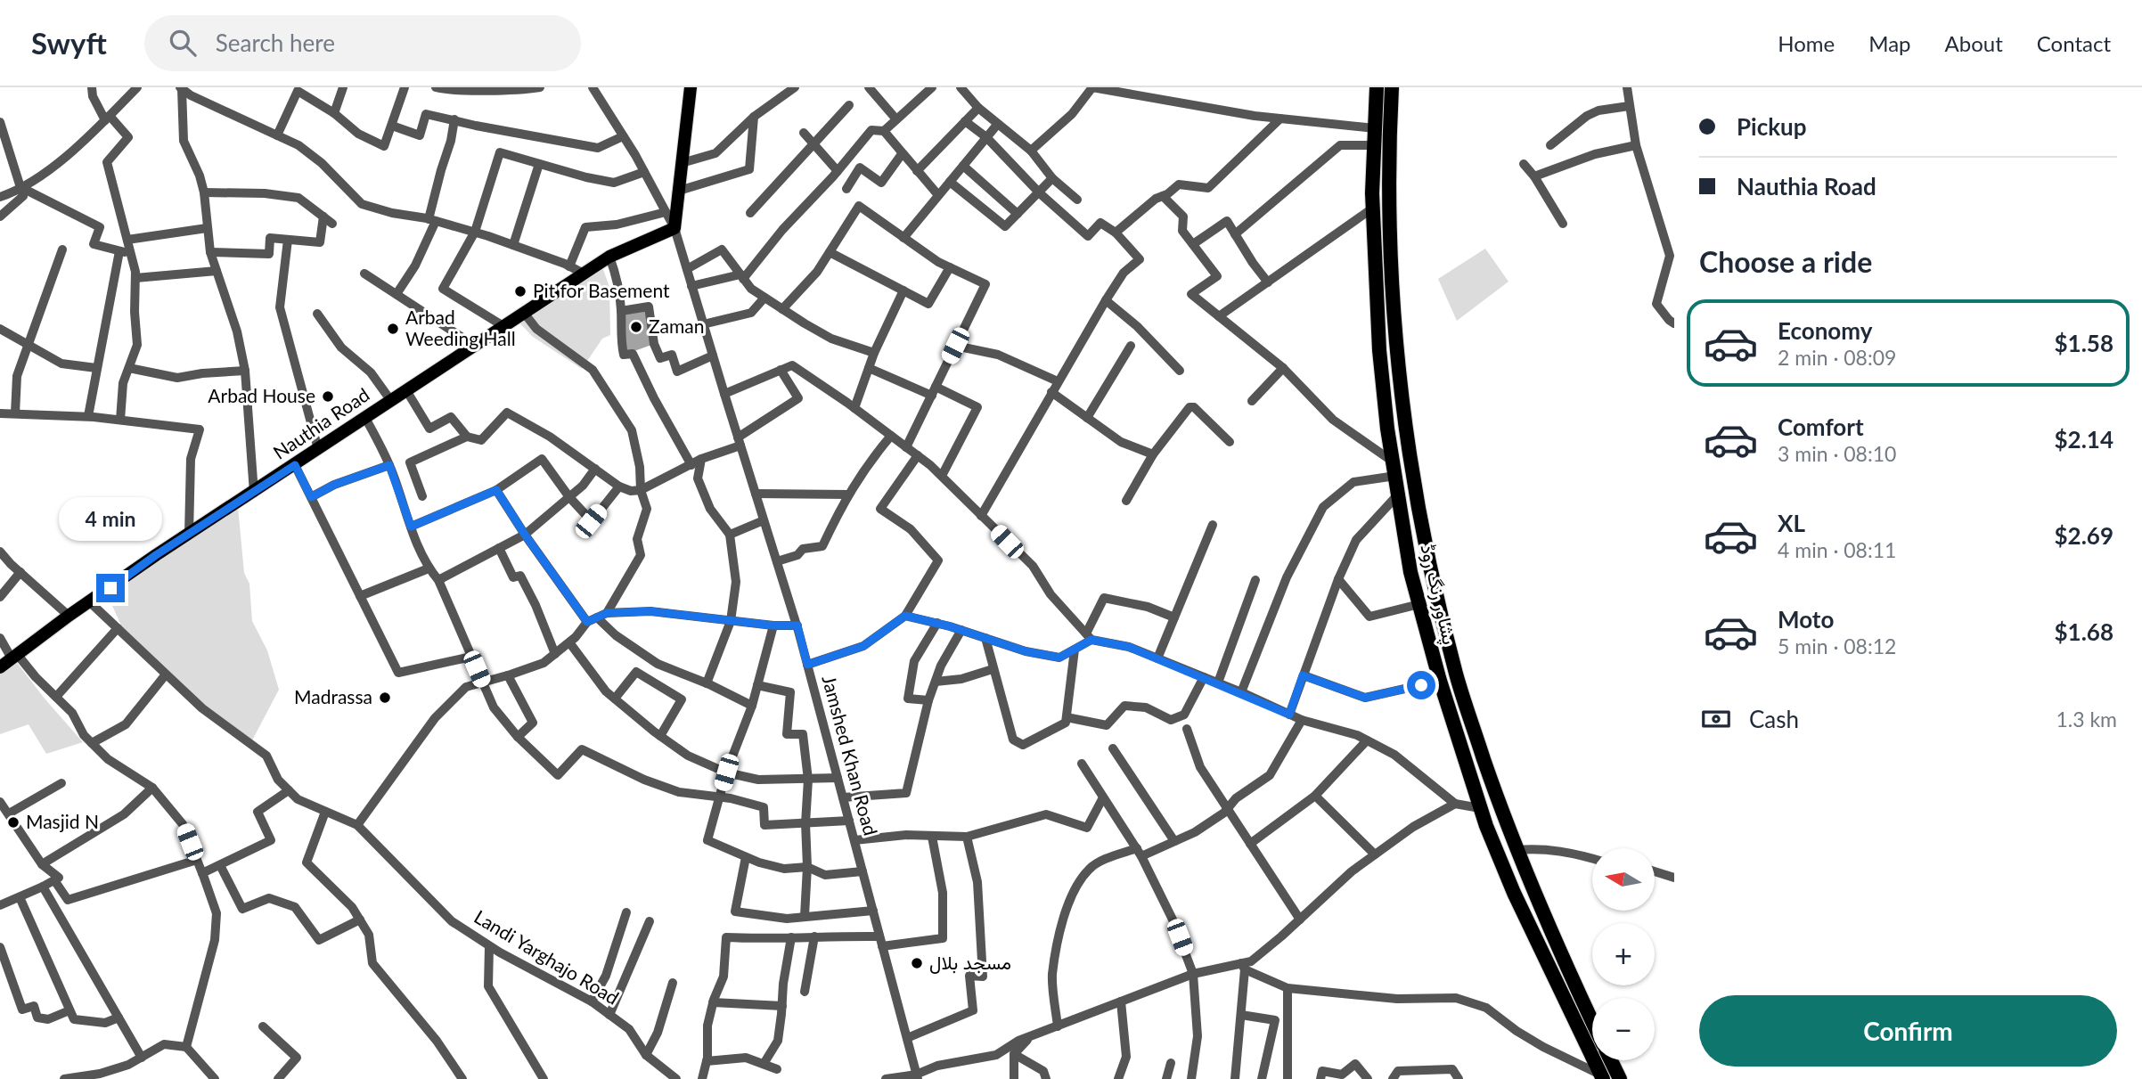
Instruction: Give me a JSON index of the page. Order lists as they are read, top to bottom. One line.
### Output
{"streets":{"highway":["پشاور رنگ روڈ"],"main road":["Nauthia Road"],"street":["Jamshed Khan Road","Landi Yarghajo Road"]},"crossings":[["Nauthia Road","Jamshed Khan Road"],["Nauthia Road","Landi Yarghajo Road"]],"places":["Pit for Basement","Zaman","Arbad Weeding Hall","Arbad House","Madrassa","Masjid N","مسجد بلال"],"north":"left","page":{"header":"Swyft","search":"Search here","nav":["Home","Map","About","Contact"],"banner":["Pickup","Nauthia Road"],"heading":"Choose a ride","list":[{"name":"Economy","note":"2 min · 08:09","value":"$1.58"},{"name":"Comfort","note":"3 min · 08:10","value":"$2.14"},{"name":"XL","note":"4 min · 08:11","value":"$2.69"},{"name":"Moto","note":"5 min · 08:12","value":"$1.68"}],"bubble":"4 min","pay":["Cash","1.3 km"],"map_buttons":["+","−"],"buttons":"Confirm"}}
